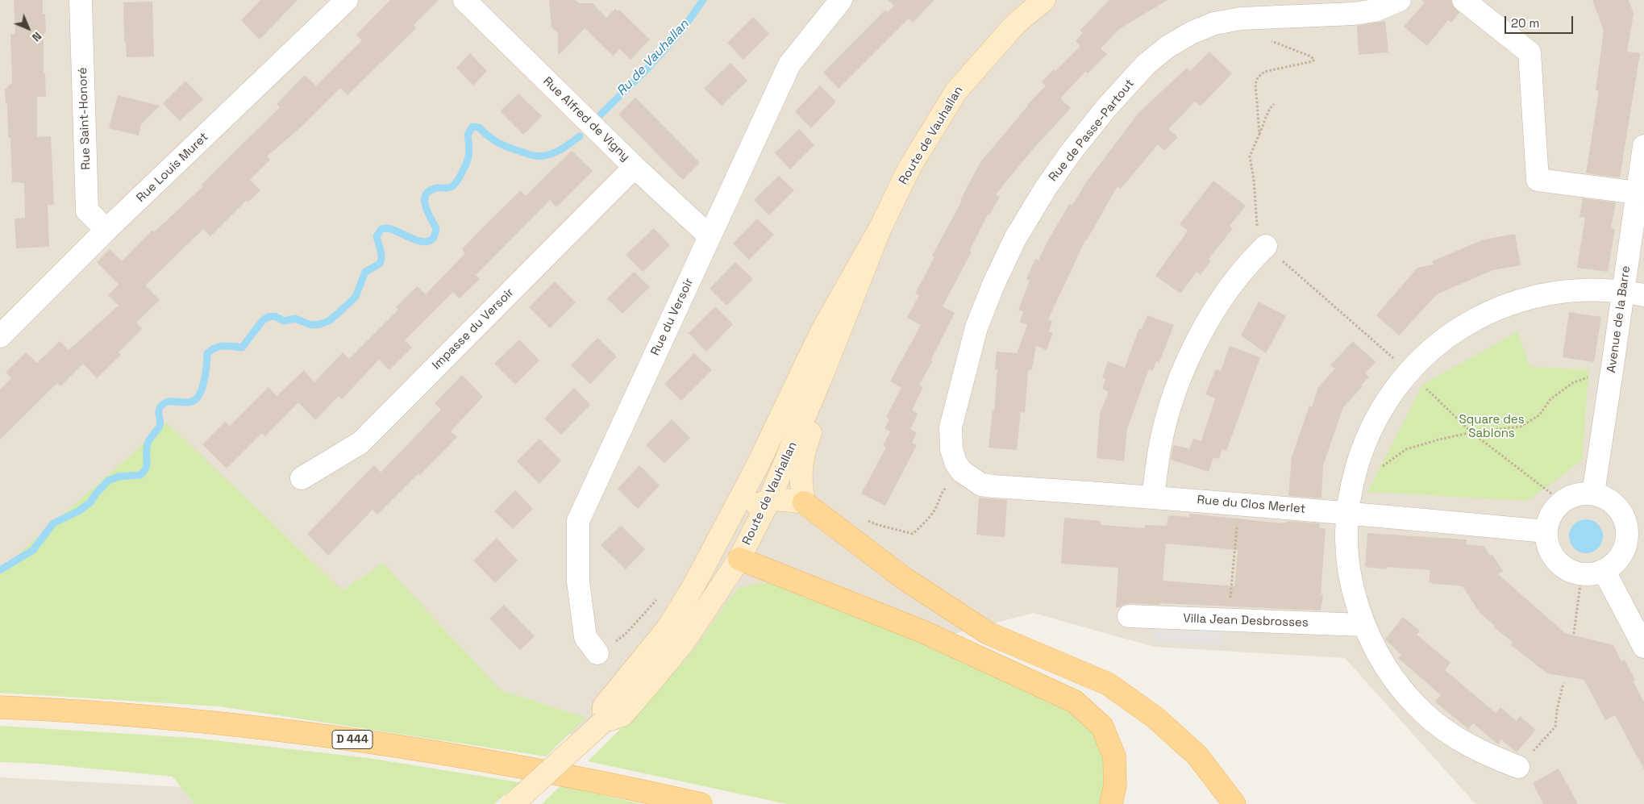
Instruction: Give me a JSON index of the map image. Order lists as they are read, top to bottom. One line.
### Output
{"streets":{"main road":["Route de Vauhallan","D 444"],"street":["Rue Saint-Honoré","Rue Alfred de Vigny","Rue de Passe-Partout","Rue Louis Muret","Rue du Versoir","Avenue de la Barre","Impasse du Versoir","Rue du Clos Merlet","Villa Jean Desbrosses"]},"crossings":[["Rue Saint-Honoré","Rue Louis Muret"],["Rue Alfred de Vigny","Rue du Versoir"],["Rue Alfred de Vigny","Impasse du Versoir"],["Rue de Passe-Partout","Rue du Clos Merlet"],["Avenue de la Barre","Rue du Clos Merlet"]],"water":["Ru de Vauhallan"],"parks":["Square des Sablons"],"scale_bar":"20 m","north":"bottom right"}
